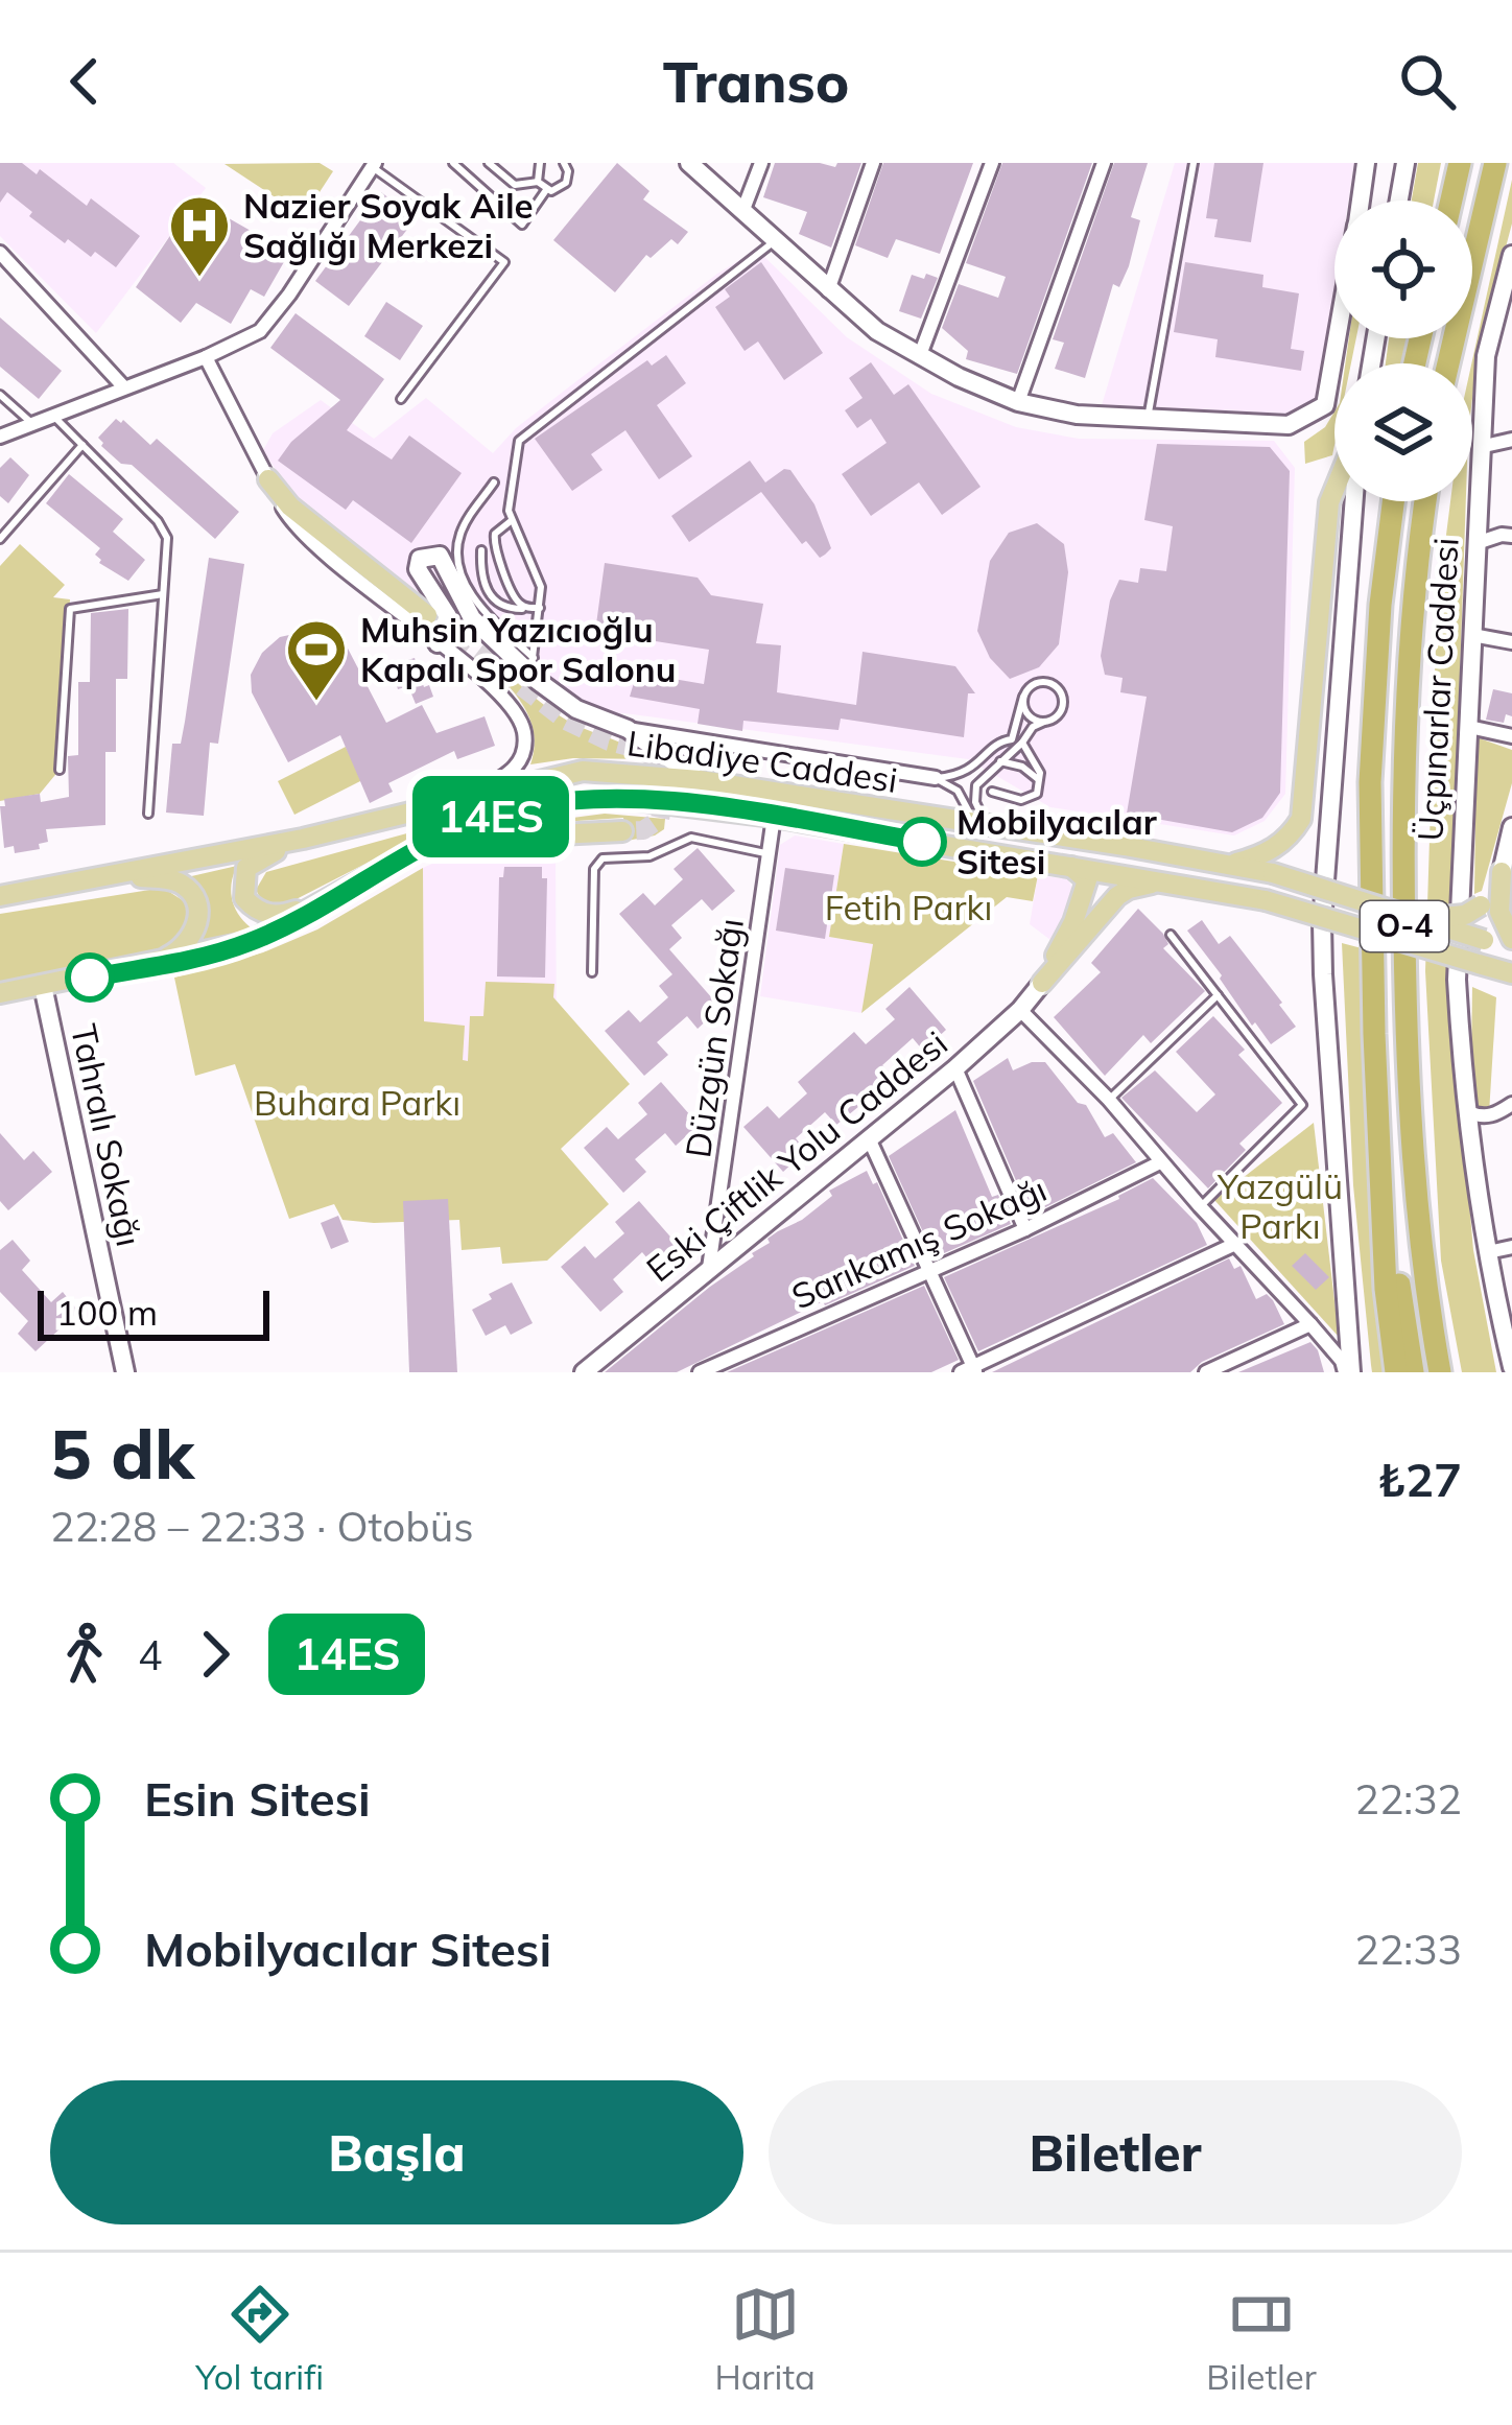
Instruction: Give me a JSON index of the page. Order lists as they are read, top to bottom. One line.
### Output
{"streets":{"highway":["O-4"],"main road":["Libadiye Caddesi"],"street":["Üçpınarlar Caddesi","Düzgün Sokağı","Tahralı Sokağı","Eski Çiftlik Yolu Caddesi","Sarıkamış Sokağı"]},"crossings":[["Libadiye Caddesi","Düzgün Sokağı"],["Libadiye Caddesi","Tahralı Sokağı"],["Düzgün Sokağı","Eski Çiftlik Yolu Caddesi"]],"parks":["Fetih Parkı","Buhara Parkı","Yazgülü Parkı"],"places":{"hospital":["Nazier Soyak Aile Sağlığı Merkezi"],"sports":["Muhsin Yazıcıoğlu Kapalı Spor Salonu"],"other":["Mobilyacılar Sitesi"]},"lines":["bus line 14ES"],"scale_bar":"100 m","page":{"header":"Transo","on_map":"14ES","scale":"100 m","heading":["5 dk","22:28 – 22:33 · Otobüs","₺27"],"legs":["4","14ES"],"list":[{"name":"Esin Sitesi","value":"22:32"},{"name":"Mobilyacılar Sitesi","value":"22:33"}],"buttons":["Başla","Biletler"],"tabs":["Yol tarifi","Harita","Biletler"]}}
